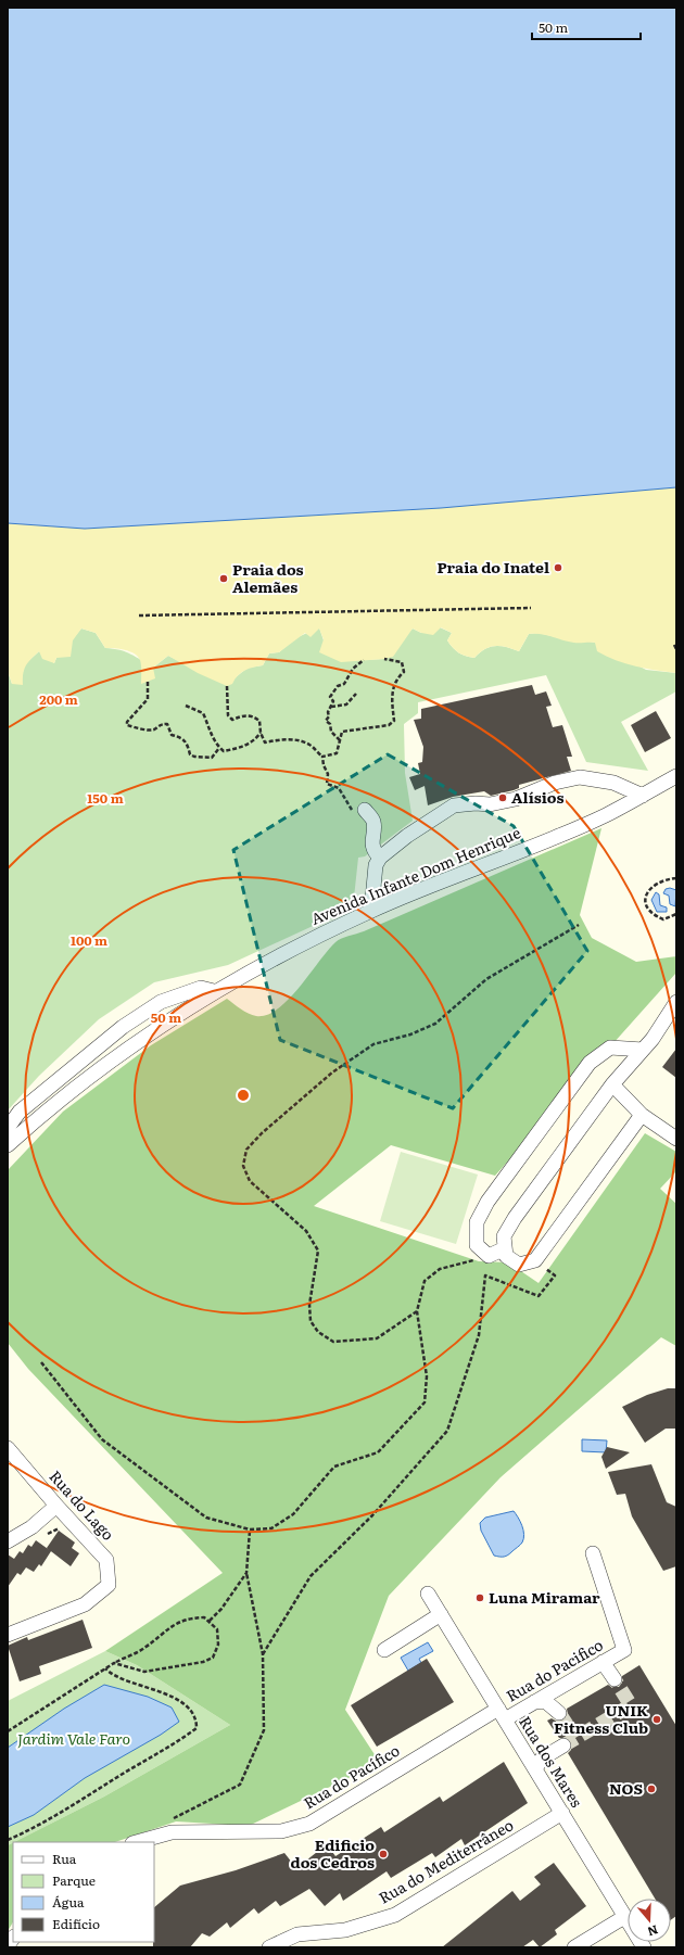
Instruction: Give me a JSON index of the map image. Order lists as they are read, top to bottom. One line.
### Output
{"streets":{"street":["Avenida Infante Dom Henrique","Rua do Lago","Rua do Pacifico","Rua dos Mares","Rua do Pacífico","Rua do Mediterrâneo"]},"crossings":[["Rua do Pacifico","Rua dos Mares"],["Rua do Pacifico","Rua do Pacífico"],["Rua dos Mares","Rua do Pacífico"],["Rua dos Mares","Rua do Mediterrâneo"]],"parks":["Jardim Vale Faro"],"places":["Praia do Inatel","Praia dos Alemães","Alísios","Luna Miramar","UNIK Fitness Club","NOS","Edificio dos Cedros"],"legend":["Rua","Parque","Água","Edifício"],"scale_bar":"50 m","north":"bottom","rings":["200 m","150 m","100 m","50 m"]}
